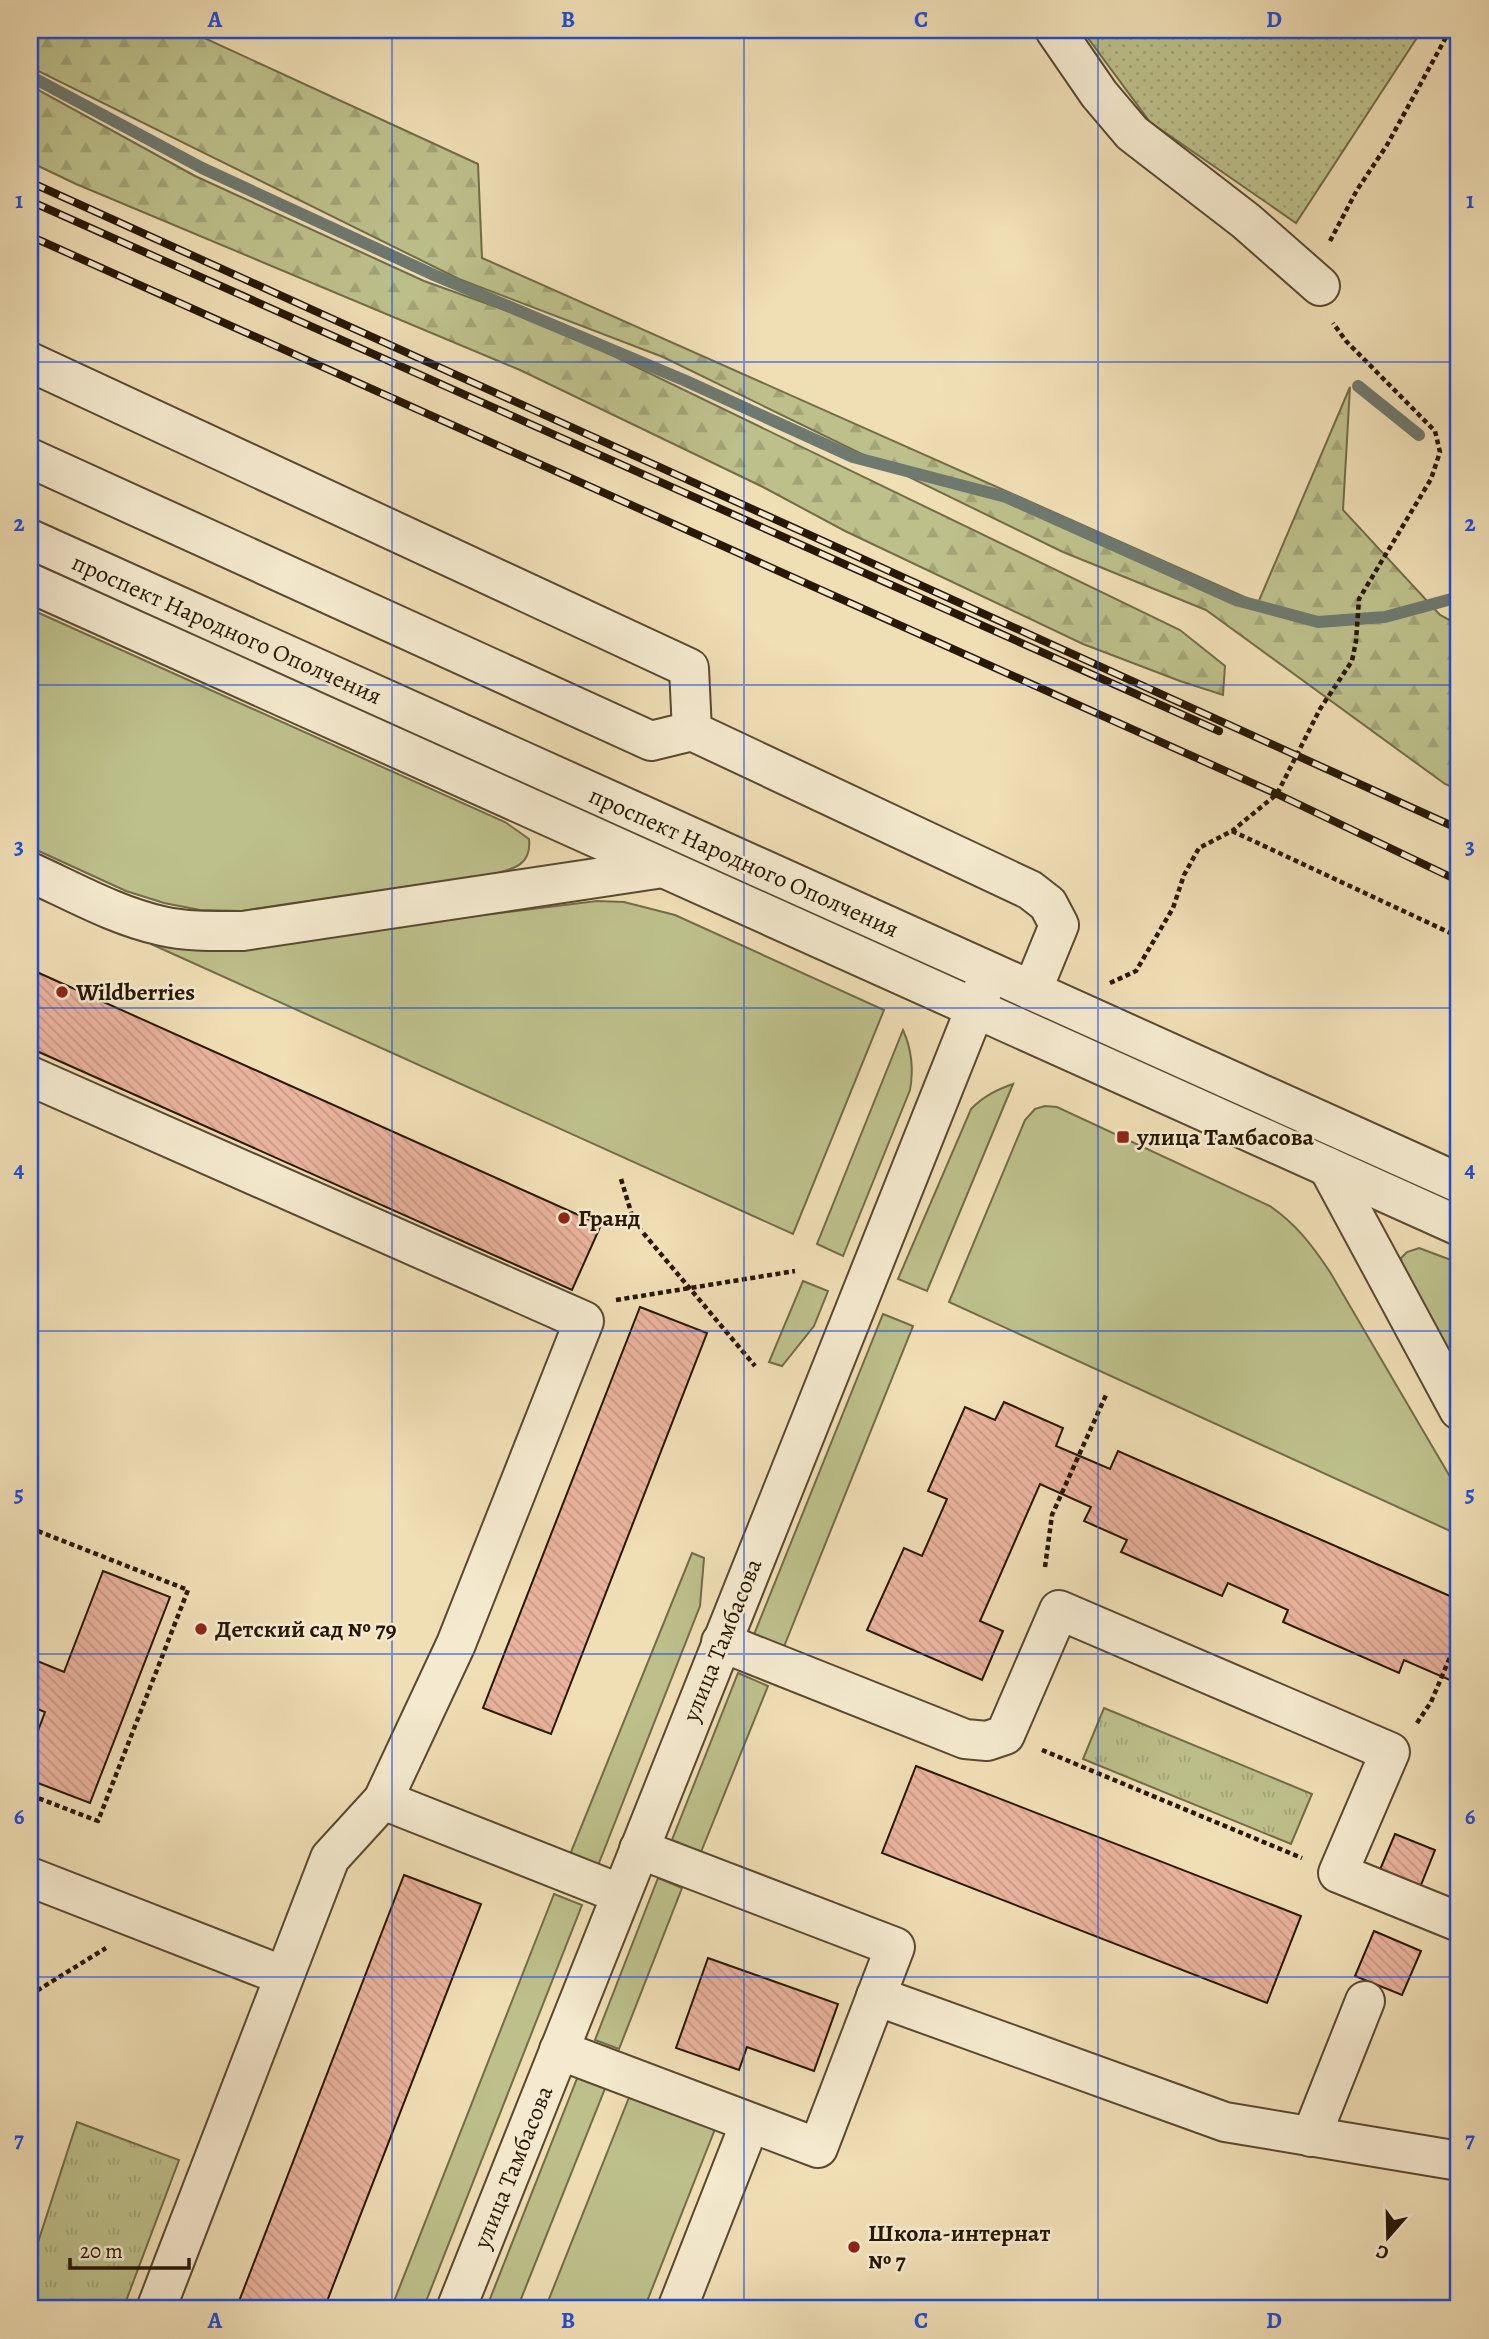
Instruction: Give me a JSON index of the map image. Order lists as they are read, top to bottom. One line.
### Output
{"streets":{"street":["проспект Народного Ополчения","улица Тамбасова"]},"crossings":[["проспект Народного Ополчения","улица Тамбасова"]],"places":{"other":["Wildberries","Гранд","Детский сад № 79","Школа-интернат № 7"],"transit":["улица Тамбасова"]},"scale_bar":"20 m","north":"bottom","grid":{"columns":["A","B","C","D"],"rows":["1","2","3","4","5","6","7"]}}
